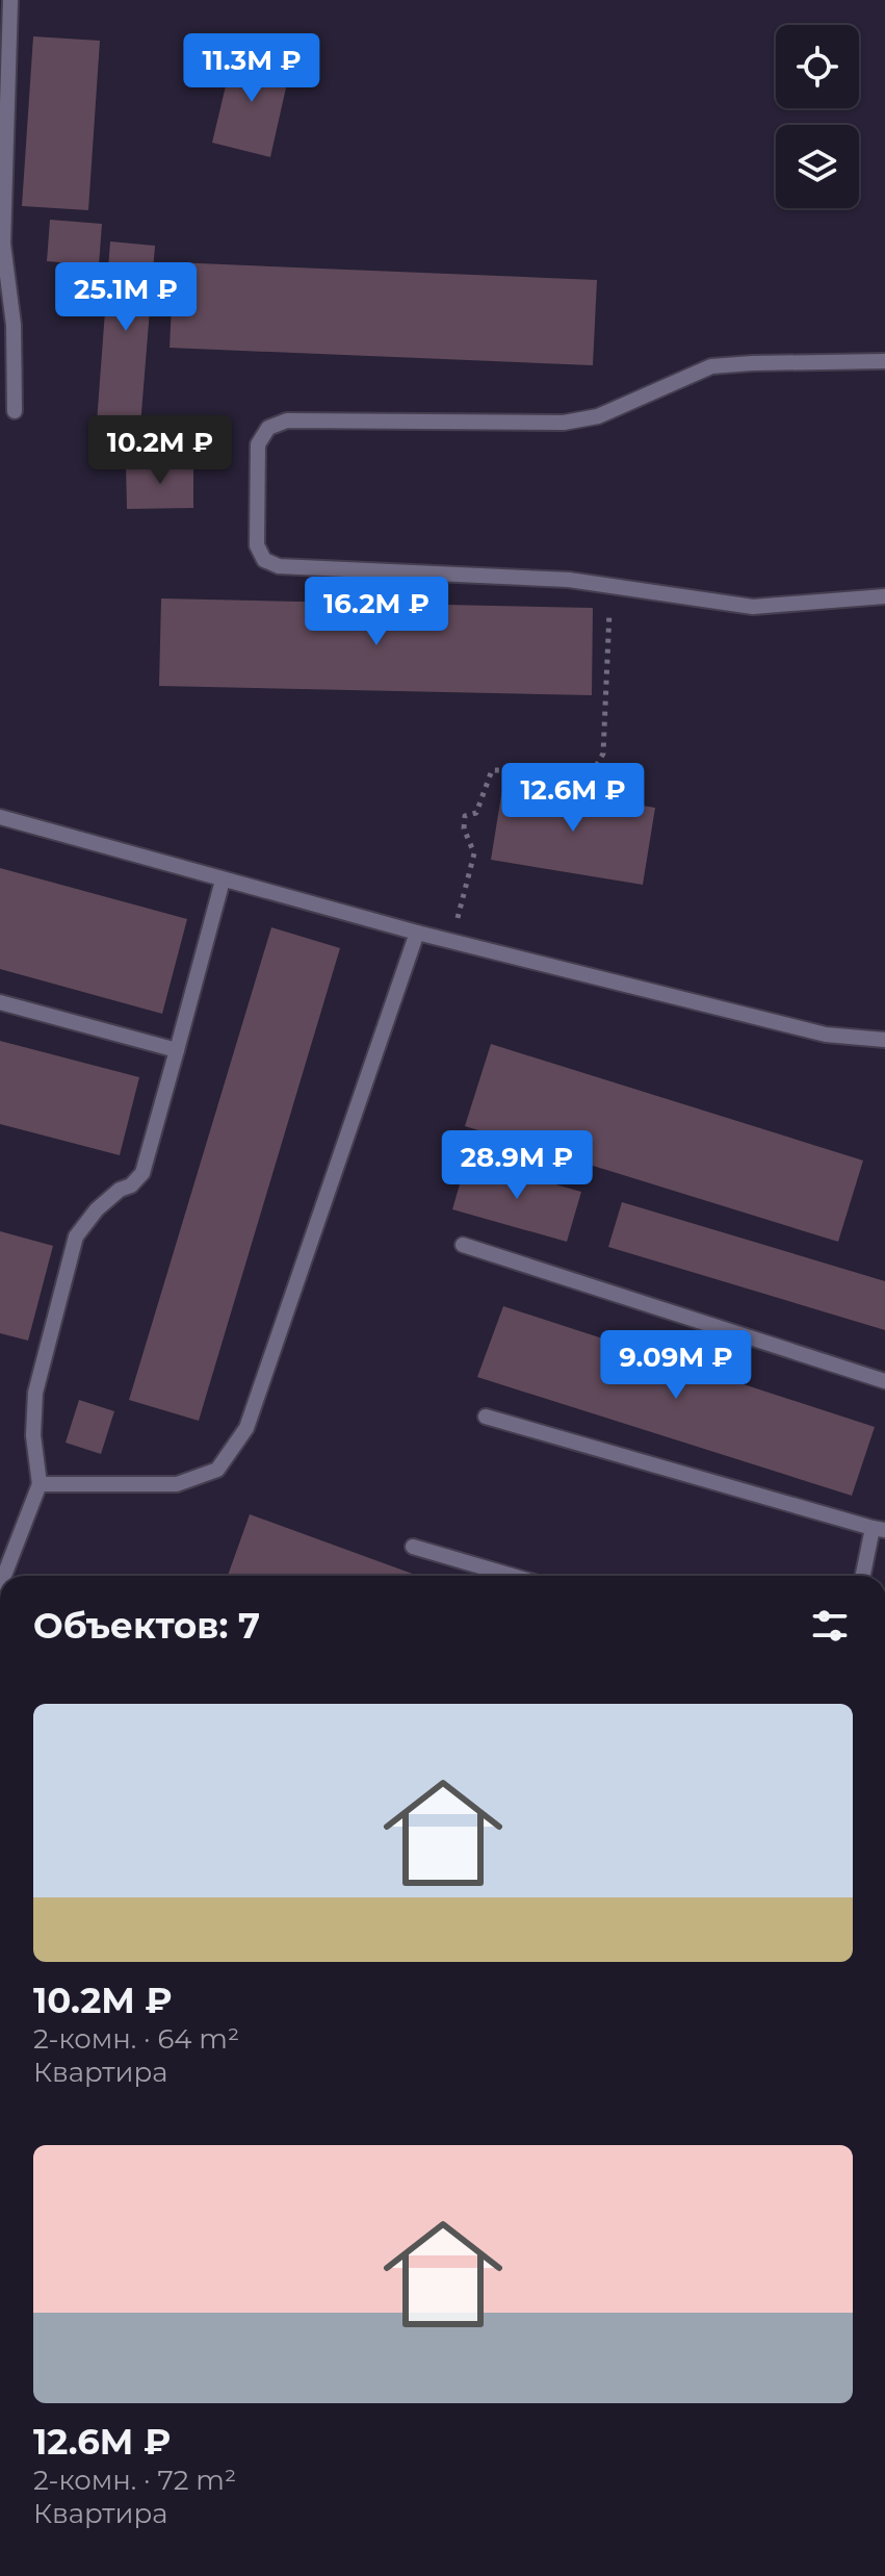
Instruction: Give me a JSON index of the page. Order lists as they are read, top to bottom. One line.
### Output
{"page":{"price":["11.3M ₽","25.1M ₽","10.2M ₽","16.2M ₽","12.6M ₽","28.9M ₽","9.09M ₽"],"heading":"Объектов: 7","list":[{"name":"10.2M ₽","note":"2-комн. · 64 m² · Квартира"},{"name":"12.6M ₽","note":"2-комн. · 72 m² · Квартира"}]}}
